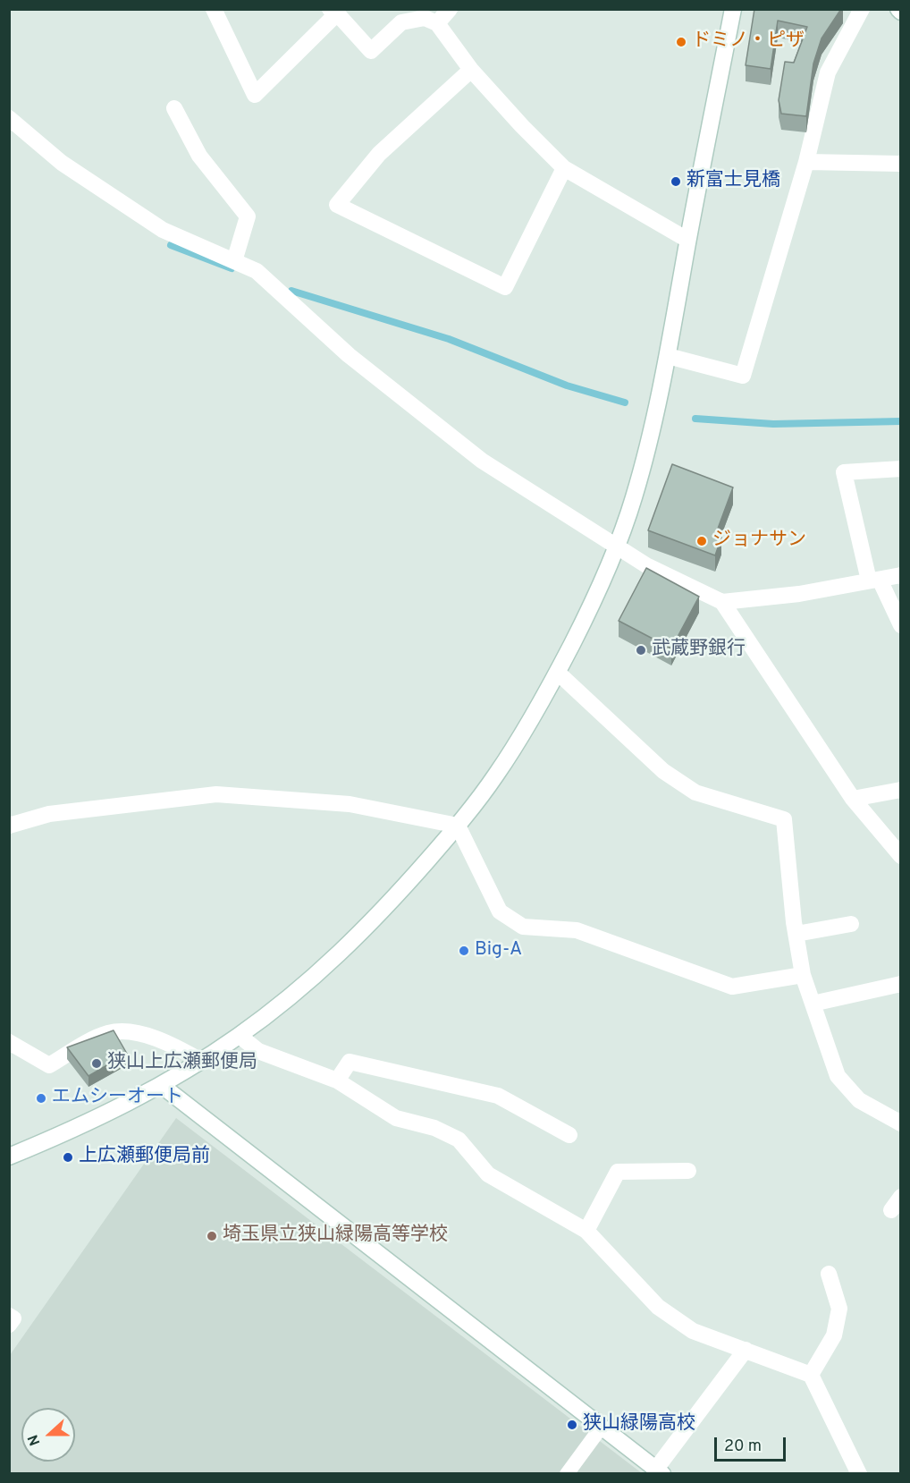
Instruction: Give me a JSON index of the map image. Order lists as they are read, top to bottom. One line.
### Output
{"places":["ドミノ・ピザ","新富士見橋","ジョナサン","武蔵野銀行","Big-A","狭山上広瀬郵便局","エムシーオート","上広瀬郵便局前","埼玉県立狭山緑陽高等学校","狭山緑陽高校"],"scale_bar":"20 m","north":"left"}
